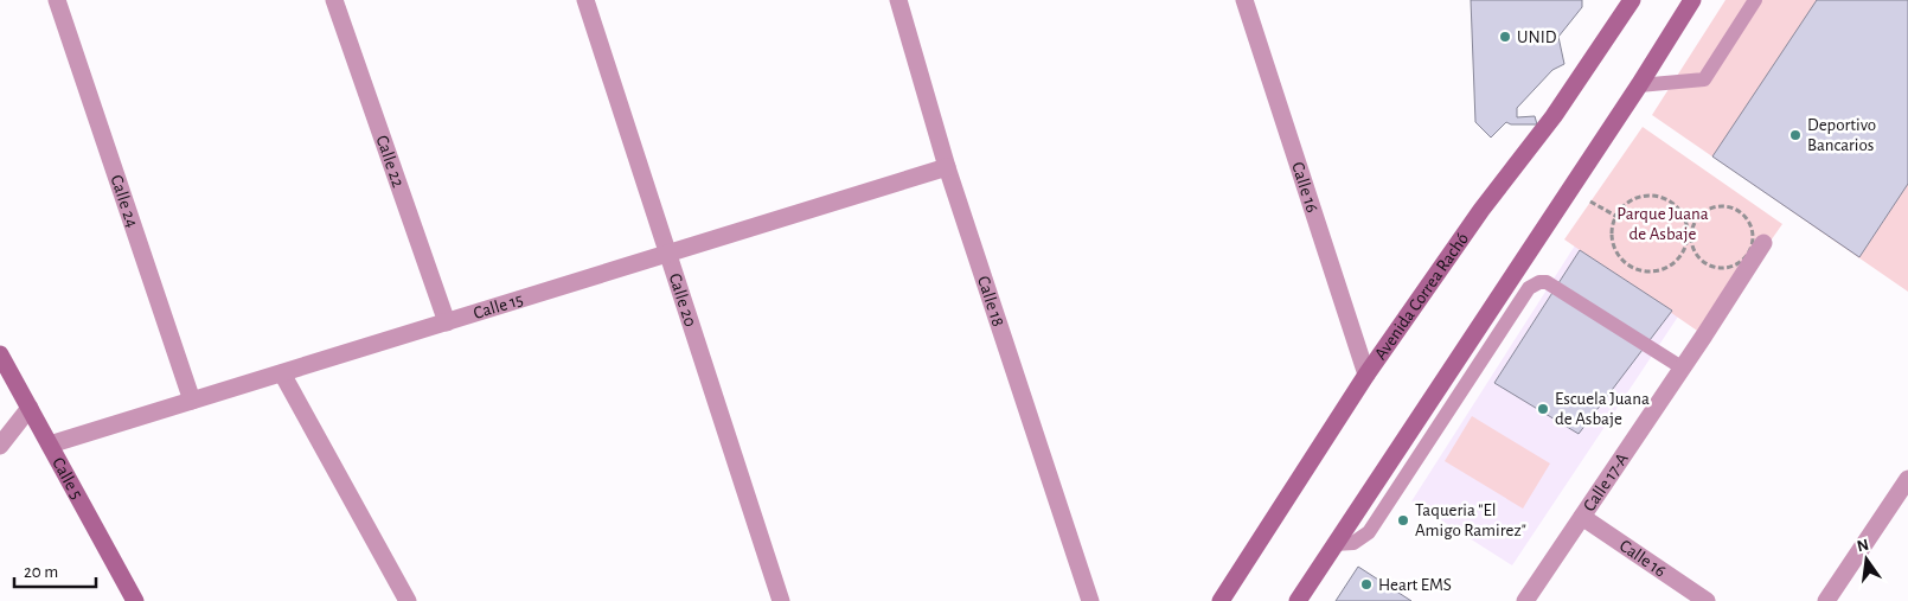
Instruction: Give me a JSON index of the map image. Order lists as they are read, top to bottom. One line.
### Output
{"streets":{"main road":["Avenida Correa Rachó","Calle 5"],"street":["Calle 22","Calle 16","Calle 24","Calle 20","Calle 18","Calle 15","Calle 17-A"]},"crossings":[["Calle 22","Calle 15"],["Calle 16","Avenida Correa Rachó"],["Calle 16","Calle 17-A"],["Calle 24","Calle 15"],["Calle 20","Calle 15"],["Calle 18","Calle 15"],["Calle 15","Calle 5"]],"parks":["Parque Juana de Asbaje"],"places":["UNID","Deportivo Bancarios","Escuela Juana de Asbaje","Taqueria \"El Amigo Ramirez\"","Heart EMS"],"scale_bar":"20 m","north":"top"}
